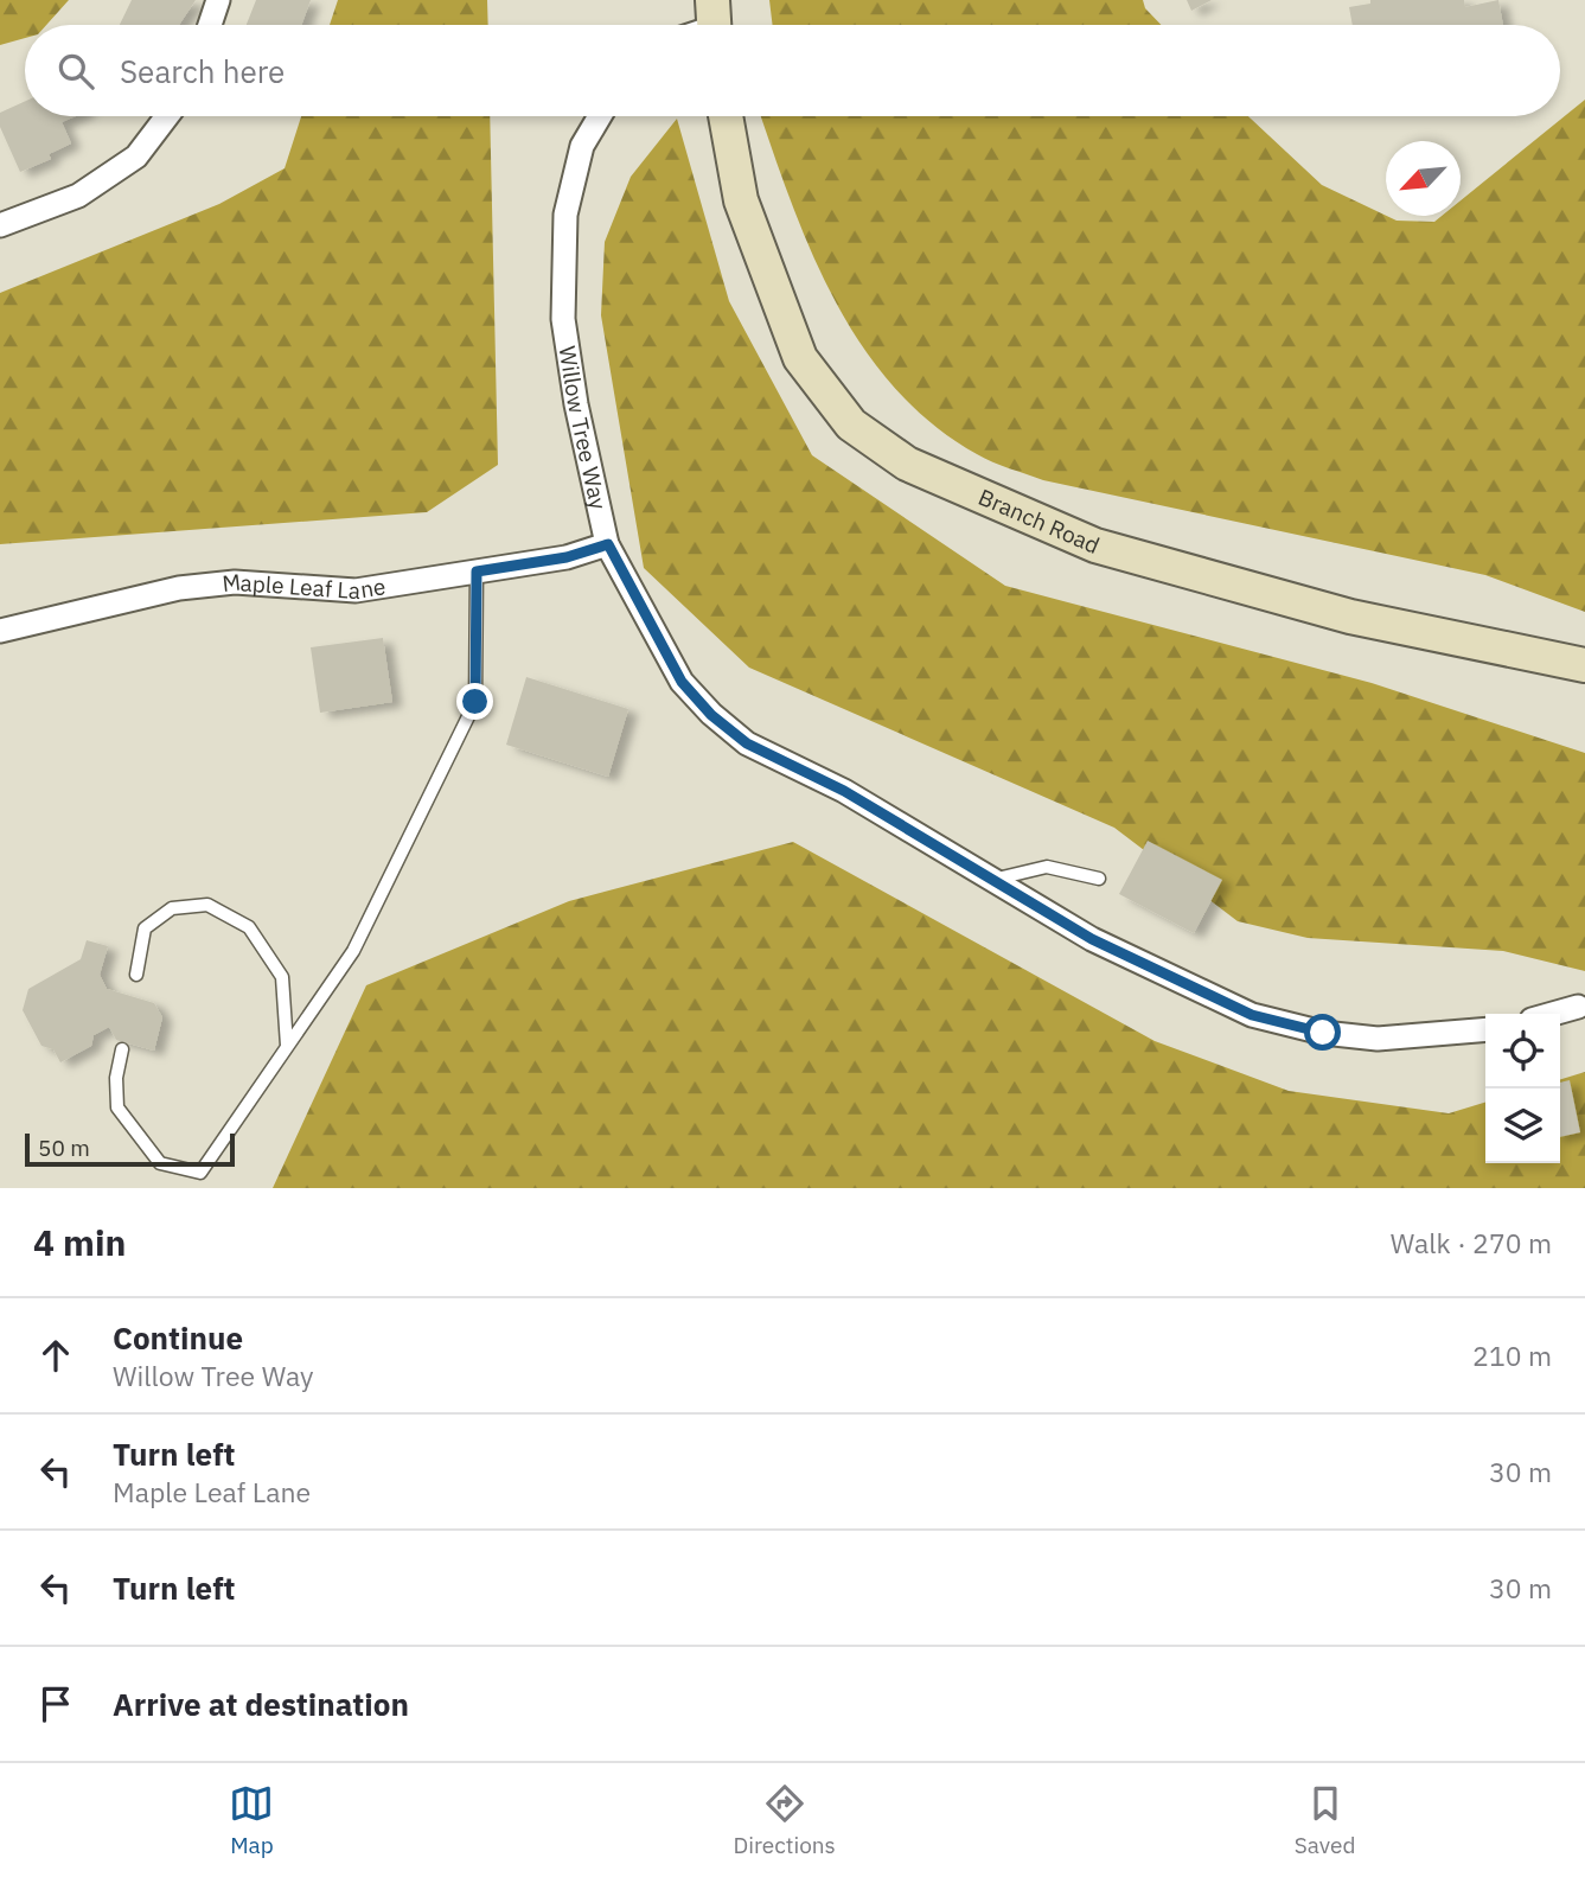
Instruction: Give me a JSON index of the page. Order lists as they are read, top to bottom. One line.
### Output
{"streets":{"street":["Willow Tree Way","Branch Road","Maple Leaf Lane"]},"crossings":[["Willow Tree Way","Maple Leaf Lane"]],"scale_bar":"50 m","north":"bottom left","page":{"search":"Search here","scale":"50 m","heading":["4 min","Walk · 270 m"],"list":[["Continue","Willow Tree Way","210 m"],["Turn left","Maple Leaf Lane","30 m"],["Turn left","30 m"],"Arrive at destination"],"nav":["Map","Directions","Saved"]}}
